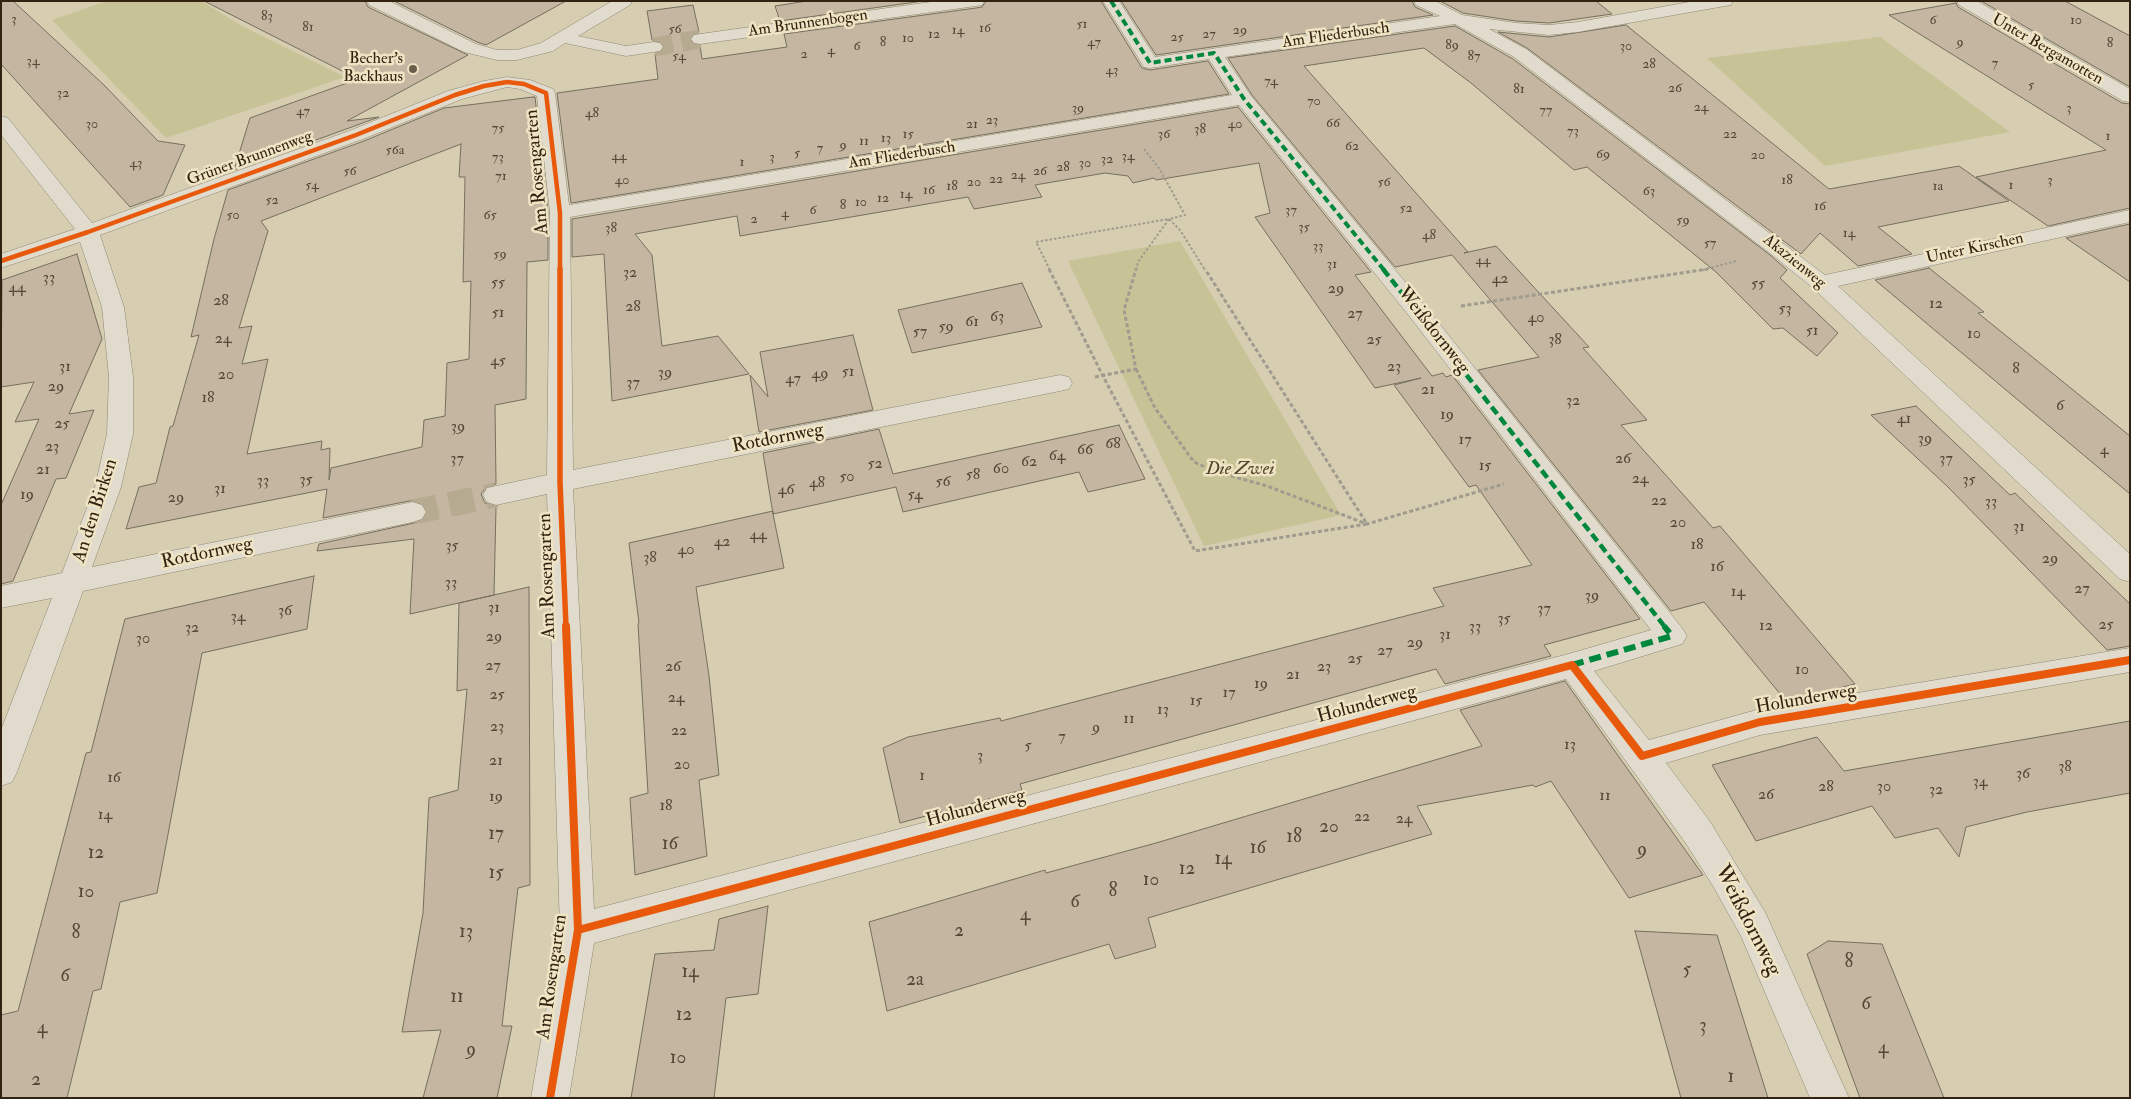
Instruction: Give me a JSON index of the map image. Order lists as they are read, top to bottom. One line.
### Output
{"streets":{"street":["Am Brunnenbogen","Am Fliederbusch","Unter Bergamotten","Grüner Brunnenweg","Am Rosengarten","Unter Kirschen","Akazienweg","Weißdornweg","Rotdornweg","An den Birken","Holunderweg"]},"crossings":[["Am Fliederbusch","Am Rosengarten"],["Am Fliederbusch","Akazienweg"],["Am Fliederbusch","Weißdornweg"],["Grüner Brunnenweg","Am Rosengarten"],["Grüner Brunnenweg","An den Birken"],["Am Rosengarten","Rotdornweg"],["Am Rosengarten","Holunderweg"],["Unter Kirschen","Akazienweg"],["Weißdornweg","Holunderweg"],["Rotdornweg","An den Birken"]],"parks":["Die Zwei"],"places":["Becher's Backhaus"],"house_numbers":["83","3","6","10","51","81","16","56","14","29","12","27","25","10","8","47","9","8","89","6","30","4","2","54","87","34","7","28","43","74","5","26","81","32","70","24","39","3","77","47","48","23","66","30","21","40","75","38","73","15","36","22","1","13","11","9","62","7","56a","5","69","20","44","34","73","3","32","1","43","30","28","56","26","24","71","22","40","18","3","20","56","54","1","18","1a","16","63","14","12","52","10","8","16","52","6","37","4","50","65","2","59","35","38","14","48","57","33","59","44","31","32","33","42","55","55","44","29","28","12","28","53","51","27","63","40","61","59","51","57","10","24","25","38","45","31","23","8","51","39","49","20","47","37","29","21","18","32","6","19","41","25","39","39","17","68","23","66","4","64","37","26","37","62","52","15","60","21","58","50","24","35","35","33","56","48","31","46","19","54","29","22","33","20","31","44","42","18","35","40","38","29","16","33","27","14","39","31","37","36","34","35","25","12","33","32","31","29","30","29","27","25","27","26","23","10","21","19","17","25","24","15","13","11","23","9","22","7","13","5","3","21","20","38","36","1","16","34","28","30","32","26","11","19","18","14","22","24","20","17","18","16","16","9","12","14","12","15","10","8","10","6","4","2","13","8","8","5","14","6","2a","11","6","12","3","4","4","9","10","1","2"]}
